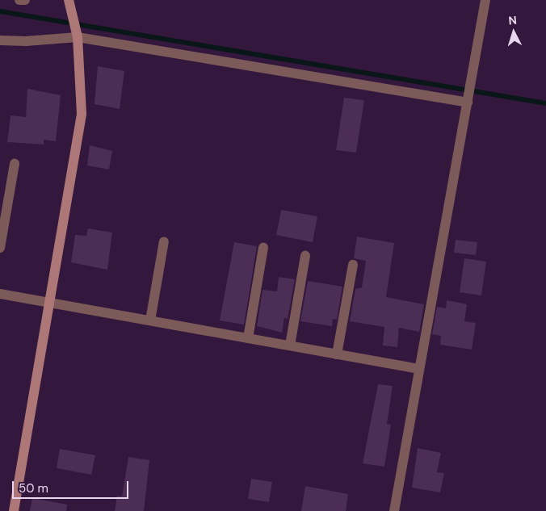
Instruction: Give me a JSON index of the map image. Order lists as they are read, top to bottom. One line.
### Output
{"scale_bar":"50 m","north":"top"}
